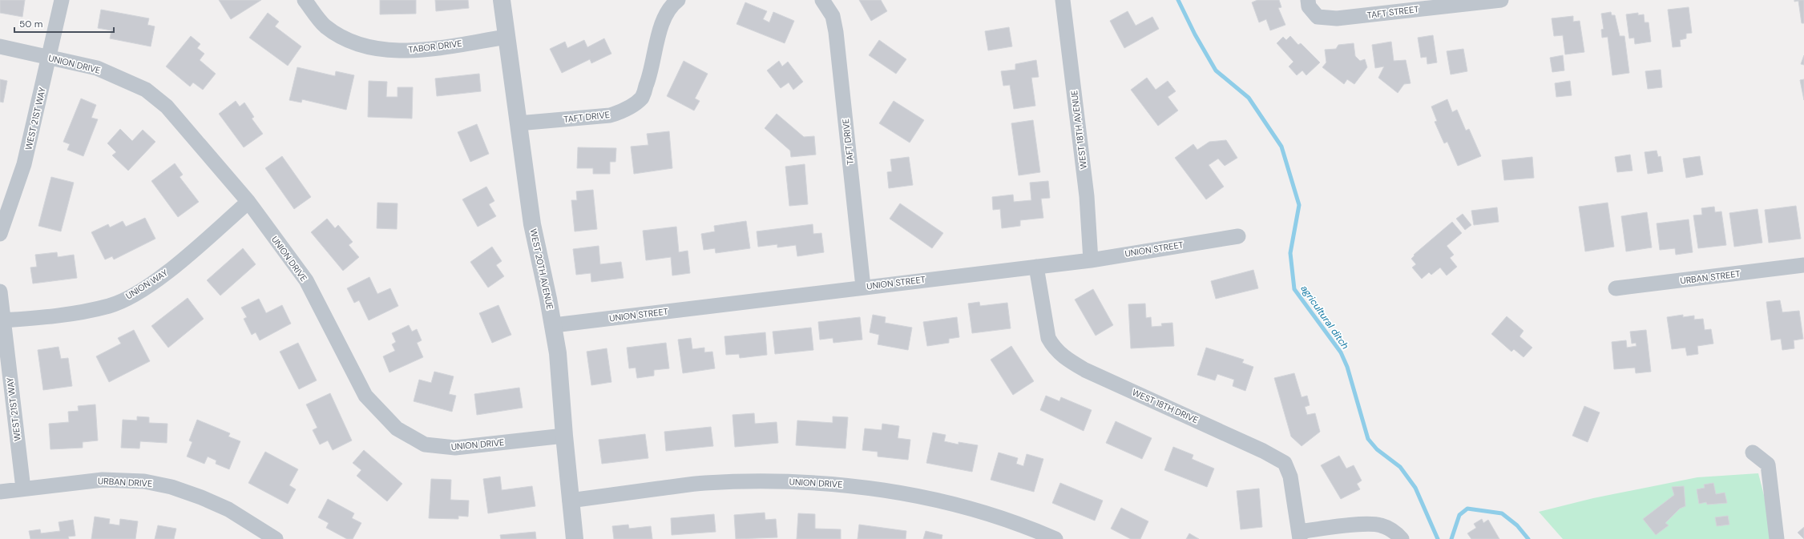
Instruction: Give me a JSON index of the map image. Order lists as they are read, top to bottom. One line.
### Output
{"streets":{"street":["TAFT STREET","TABOR DRIVE","UNION DRIVE","TAFT DRIVE","WEST 21ST WAY","WEST 18TH AVENUE","UNION STREET","WEST 20TH AVENUE","URBAN STREET","UNION WAY","WEST 18TH DRIVE","URBAN DRIVE"]},"crossings":[["TABOR DRIVE","WEST 20TH AVENUE"],["UNION DRIVE","WEST 21ST WAY"],["UNION DRIVE","WEST 20TH AVENUE"],["UNION DRIVE","UNION WAY"],["TAFT DRIVE","UNION STREET"],["TAFT DRIVE","WEST 20TH AVENUE"],["WEST 21ST WAY","UNION WAY"],["WEST 21ST WAY","URBAN DRIVE"],["WEST 18TH AVENUE","UNION STREET"],["UNION STREET","WEST 20TH AVENUE"],["UNION STREET","WEST 18TH DRIVE"]],"water":["agricultural ditch"],"scale_bar":"50 m"}
